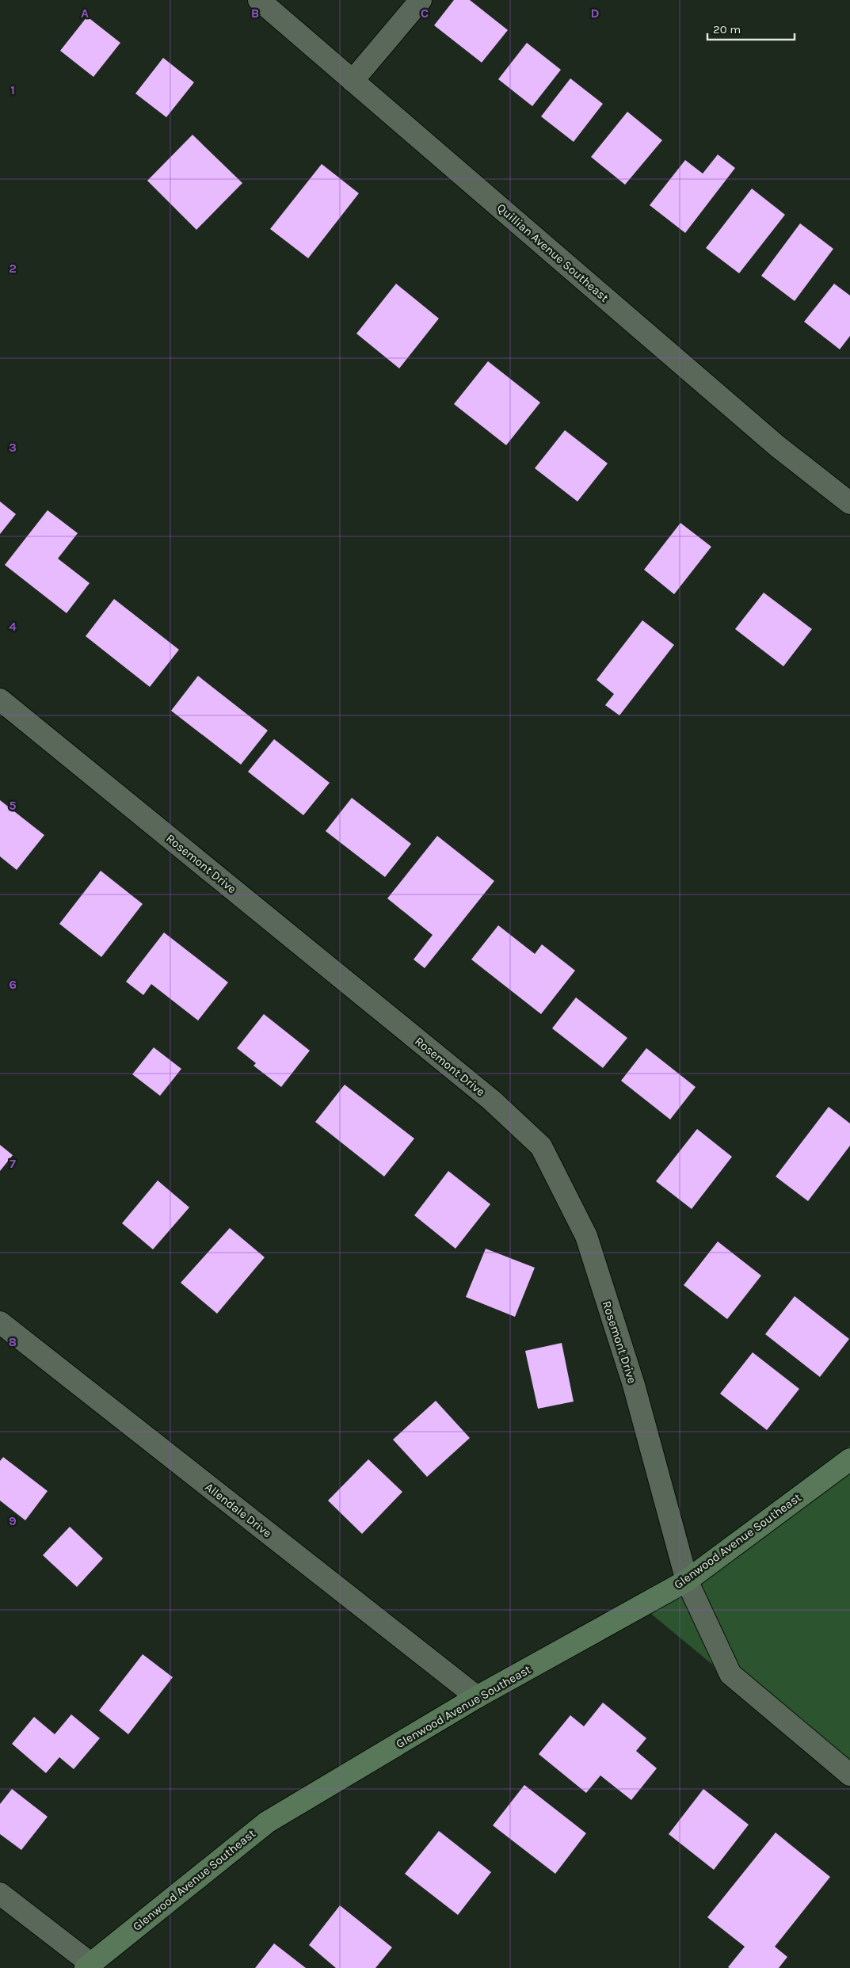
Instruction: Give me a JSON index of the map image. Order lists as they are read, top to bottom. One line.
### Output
{"streets":{"main road":["Glenwood Avenue Southeast"],"street":["Quillian Avenue Southeast","Rosemont Drive","Allendale Drive"]},"crossings":[["Rosemont Drive","Glenwood Avenue Southeast"],["Allendale Drive","Glenwood Avenue Southeast"]],"scale_bar":"20 m","grid":{"columns":["A","B","C","D"],"rows":["1","2","3","4","5","6","7","8","9"]}}
